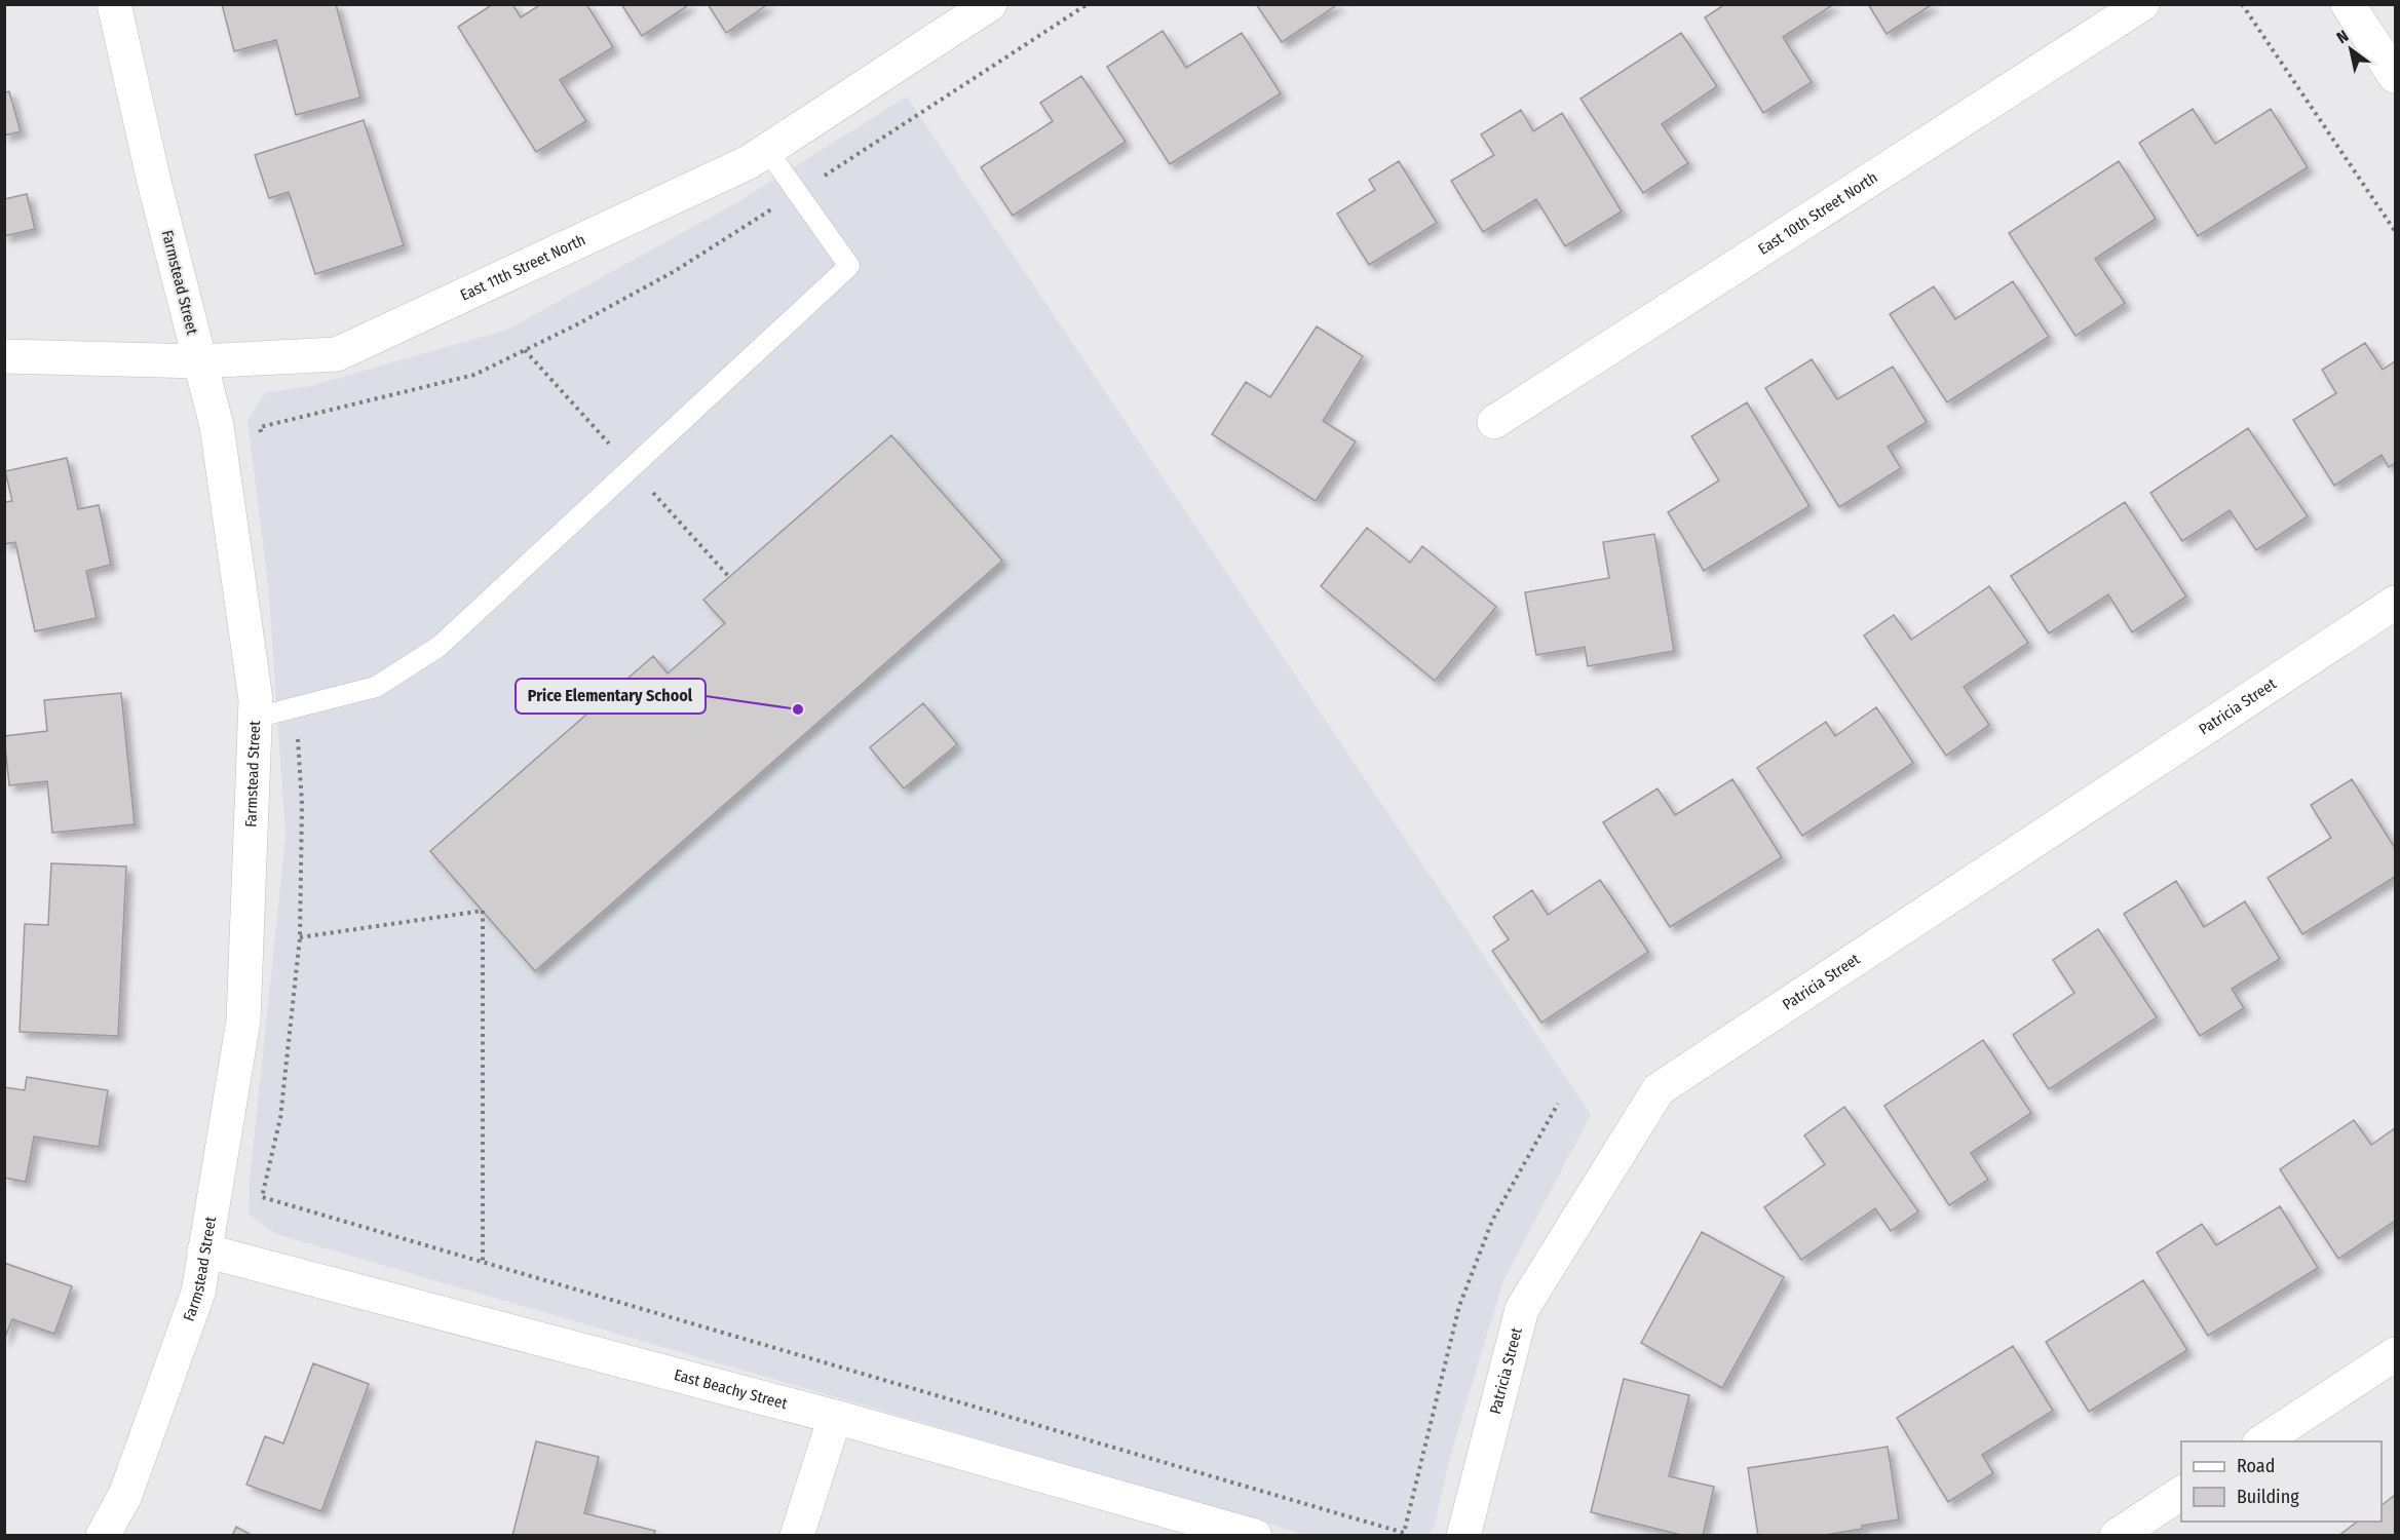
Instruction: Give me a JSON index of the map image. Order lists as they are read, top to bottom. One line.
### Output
{"streets":{"street":["East 10th Street North","East 11th Street North","Farmstead Street","Patricia Street","East Beachy Street"]},"crossings":[["East 11th Street North","Farmstead Street"],["Farmstead Street","East Beachy Street"]],"places":["Price Elementary School"],"legend":["Road","Building"],"north":"top left"}
